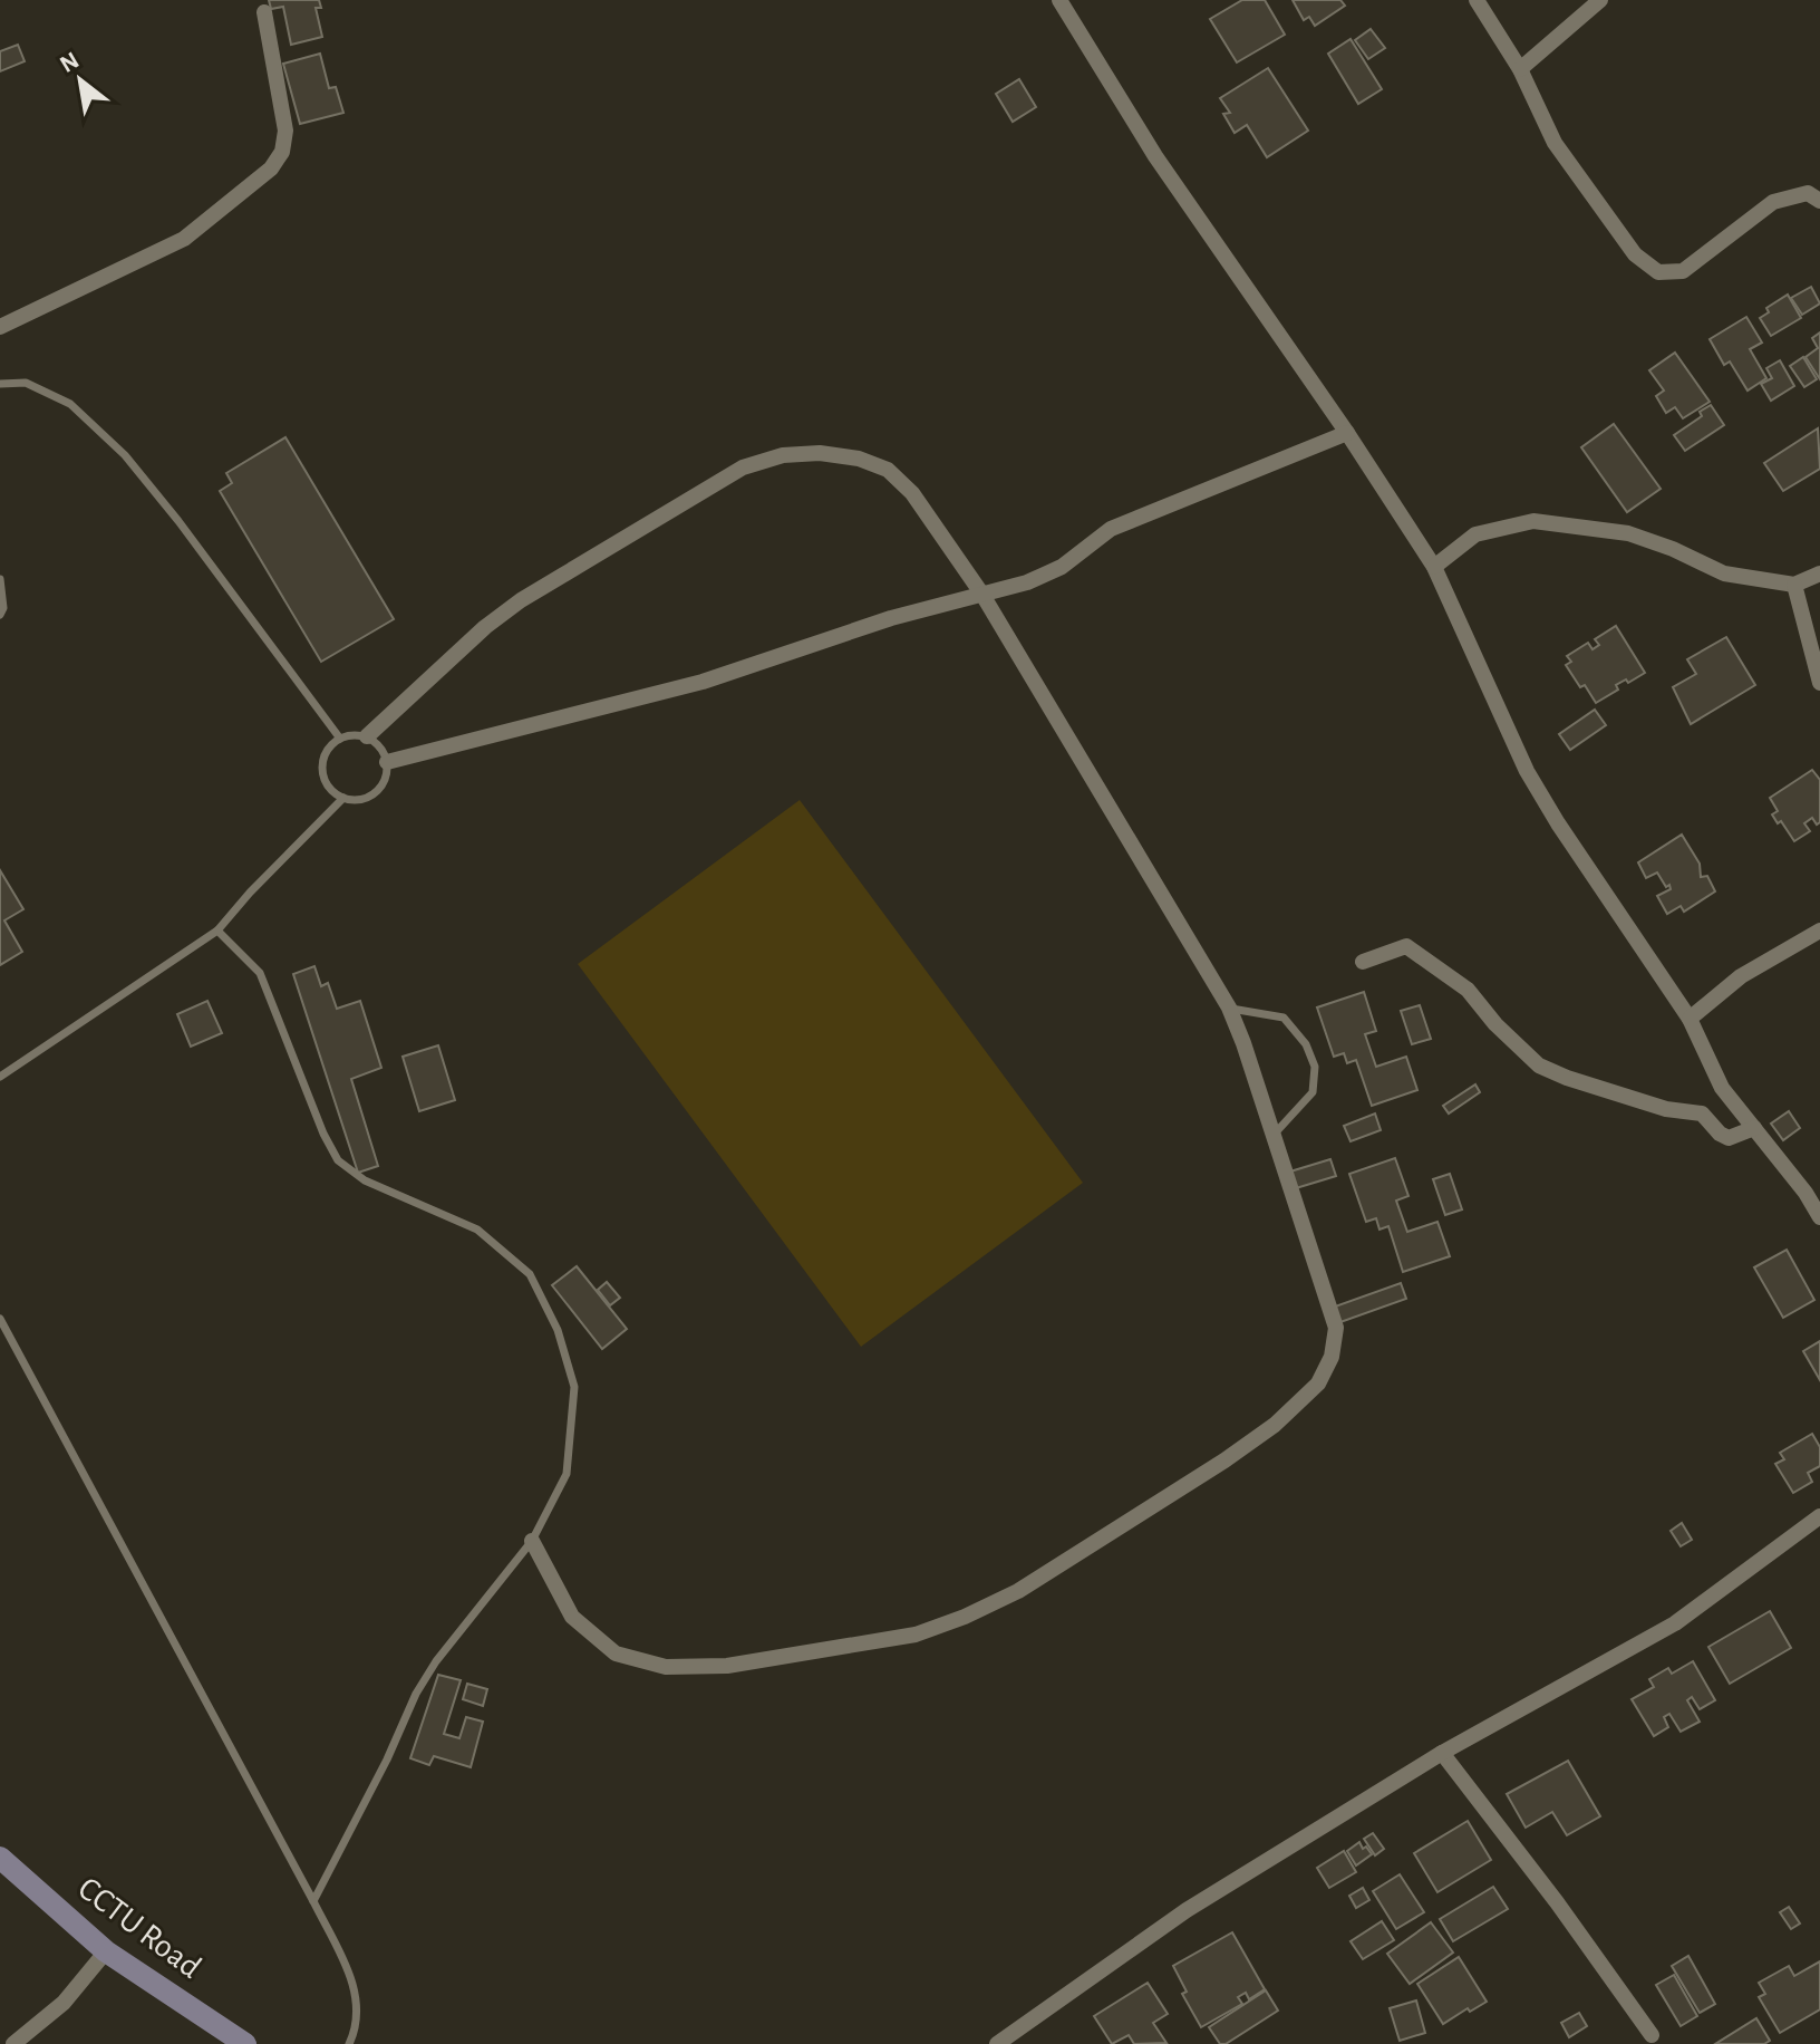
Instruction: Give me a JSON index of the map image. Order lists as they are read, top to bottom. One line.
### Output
{"streets":{"street":["CCTU Road"]},"north":"top left"}
